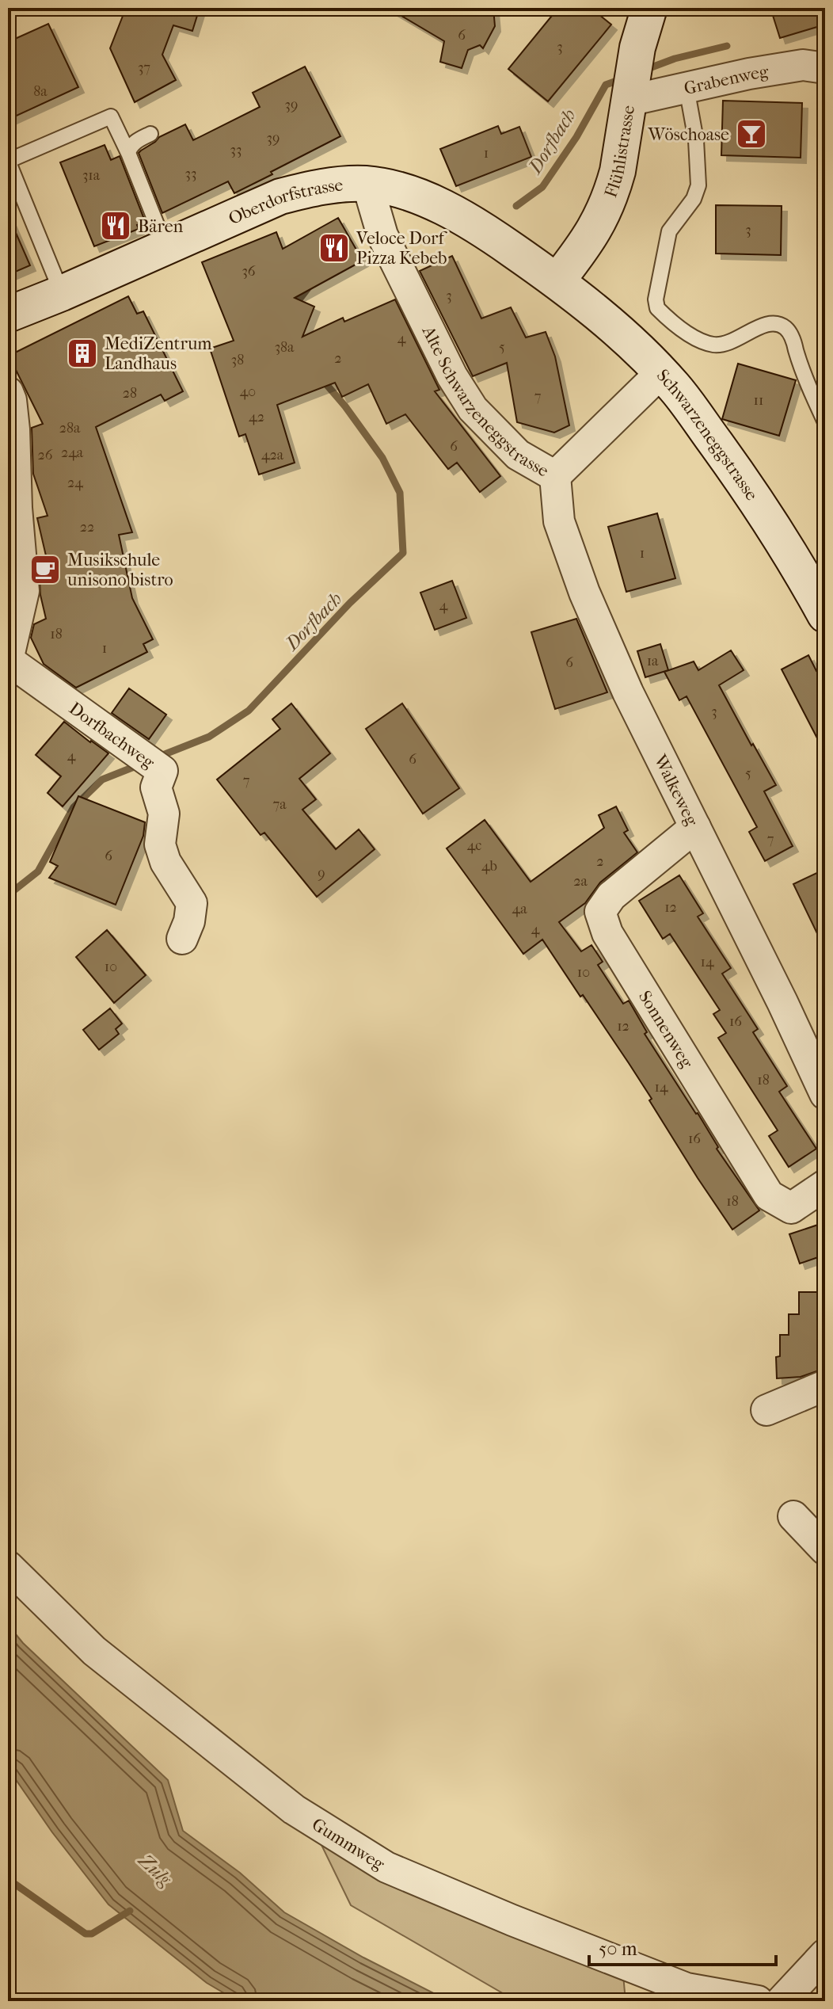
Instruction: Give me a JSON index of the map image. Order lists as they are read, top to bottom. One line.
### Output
{"streets":{"main road":["Flühlistrasse","Oberdorfstrasse","Schwarzeneggstrasse"],"street":["Grabenweg","Alte Schwarzeneggstrasse","Dorfbachweg","Walkeweg","Sonnenweg","Gummweg"]},"crossings":[["Grabenweg","Flühlistrasse"],["Flühlistrasse","Oberdorfstrasse"],["Flühlistrasse","Schwarzeneggstrasse"],["Oberdorfstrasse","Alte Schwarzeneggstrasse"],["Oberdorfstrasse","Schwarzeneggstrasse"],["Alte Schwarzeneggstrasse","Schwarzeneggstrasse"],["Alte Schwarzeneggstrasse","Walkeweg"],["Walkeweg","Sonnenweg"]],"water":["Dorfbach","Zulg"],"places":{"bar":["Wöschoase"],"restaurant":["Bären","Veloce Dorf Pizza Kebeb"],"building":["MediZentrum Landhaus"],"cafe":["Musikschule unisono bistro"]},"house_numbers":["6","3","37","8a","39","39","33","1","33","31a","3","36","3","4","38a","5","2","38","40","28","7","11","42","28a","6","24a","26","42a","24","22","1","4","18","1","1a","6","3","4","6","5","7","7a","7","4c","6","2","4b","9","2a","12","4a","4","14","10","10","16","12","18","14","16","18"],"scale_bar":"50 m"}
